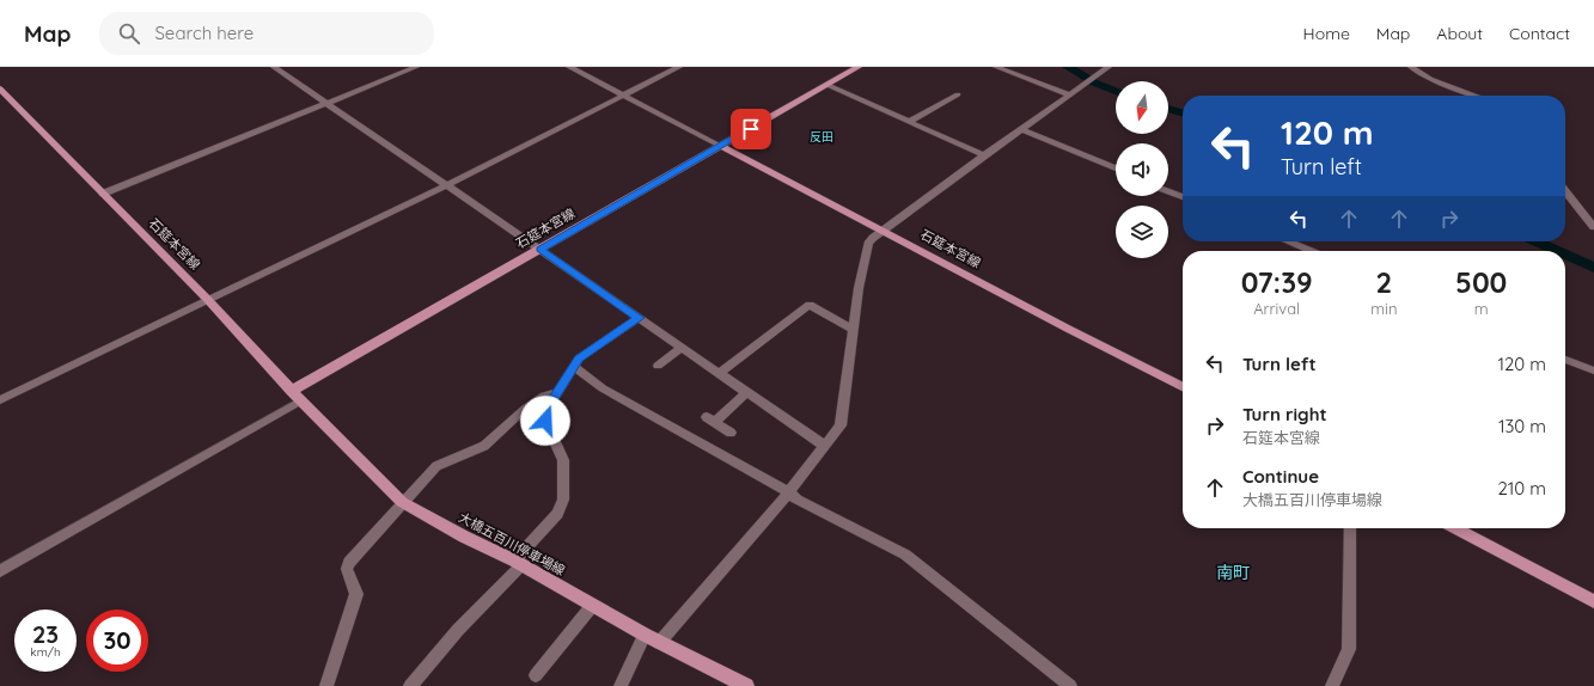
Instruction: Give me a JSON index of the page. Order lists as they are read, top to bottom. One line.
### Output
{"streets":{"main road":["石筵本宮線","大橋五百川停車場線"]},"crossings":[["石筵本宮線","大橋五百川停車場線"]],"districts":["反田","南町"],"north":"bottom","page":{"header":"Map","search":"Search here","nav":["Home","Map","About","Contact"],"turn":["120 m","Turn left"],"eta":["07:39","Arrival","2","min","500","m"],"list":[{"name":"Turn left","value":"120 m"},{"name":"Turn right","note":"石筵本宮線","value":"130 m"},{"name":"Continue","note":"大橋五百川停車場線","value":"210 m"}],"speed":"23 km/h","limit":"30"}}
